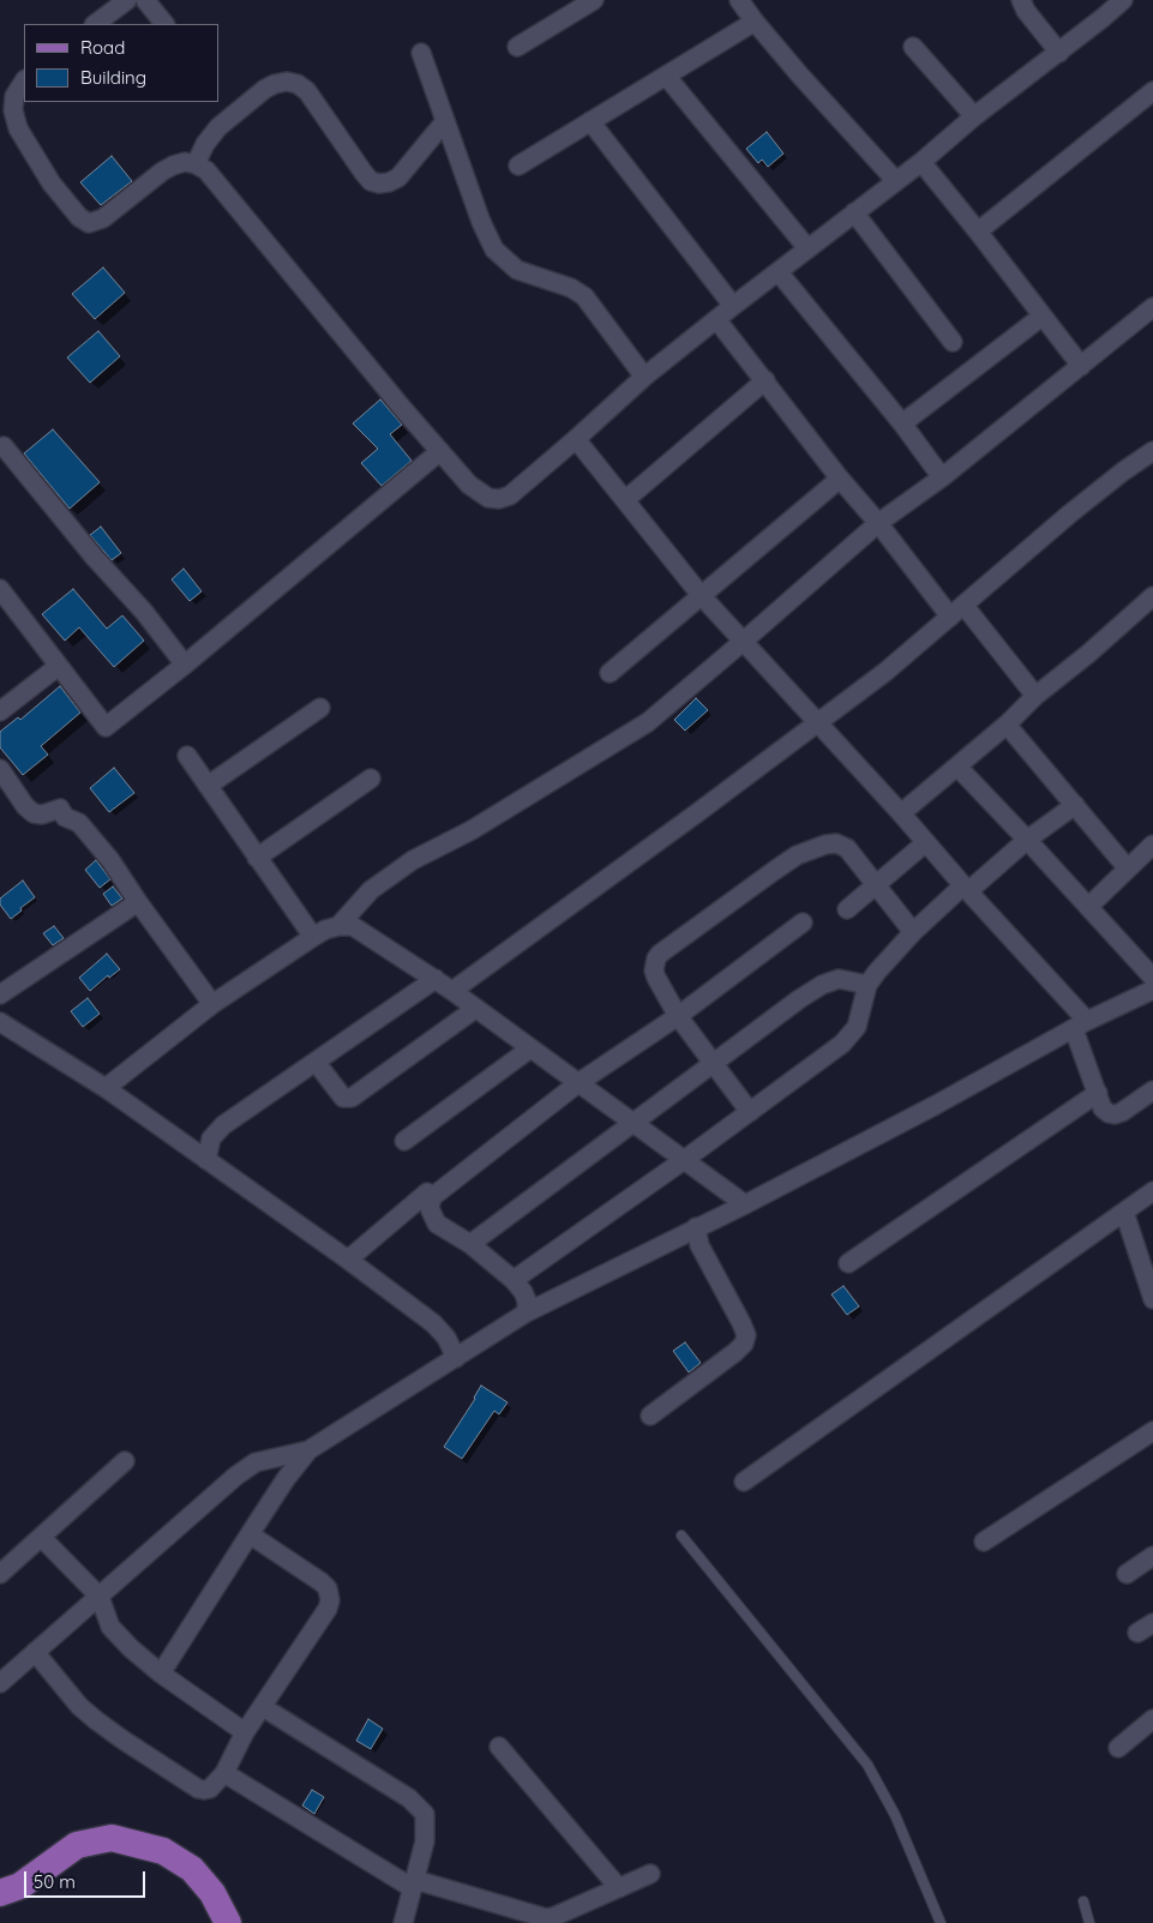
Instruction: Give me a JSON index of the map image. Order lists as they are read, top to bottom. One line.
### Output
{"legend":["Road","Building"],"scale_bar":"50 m"}
